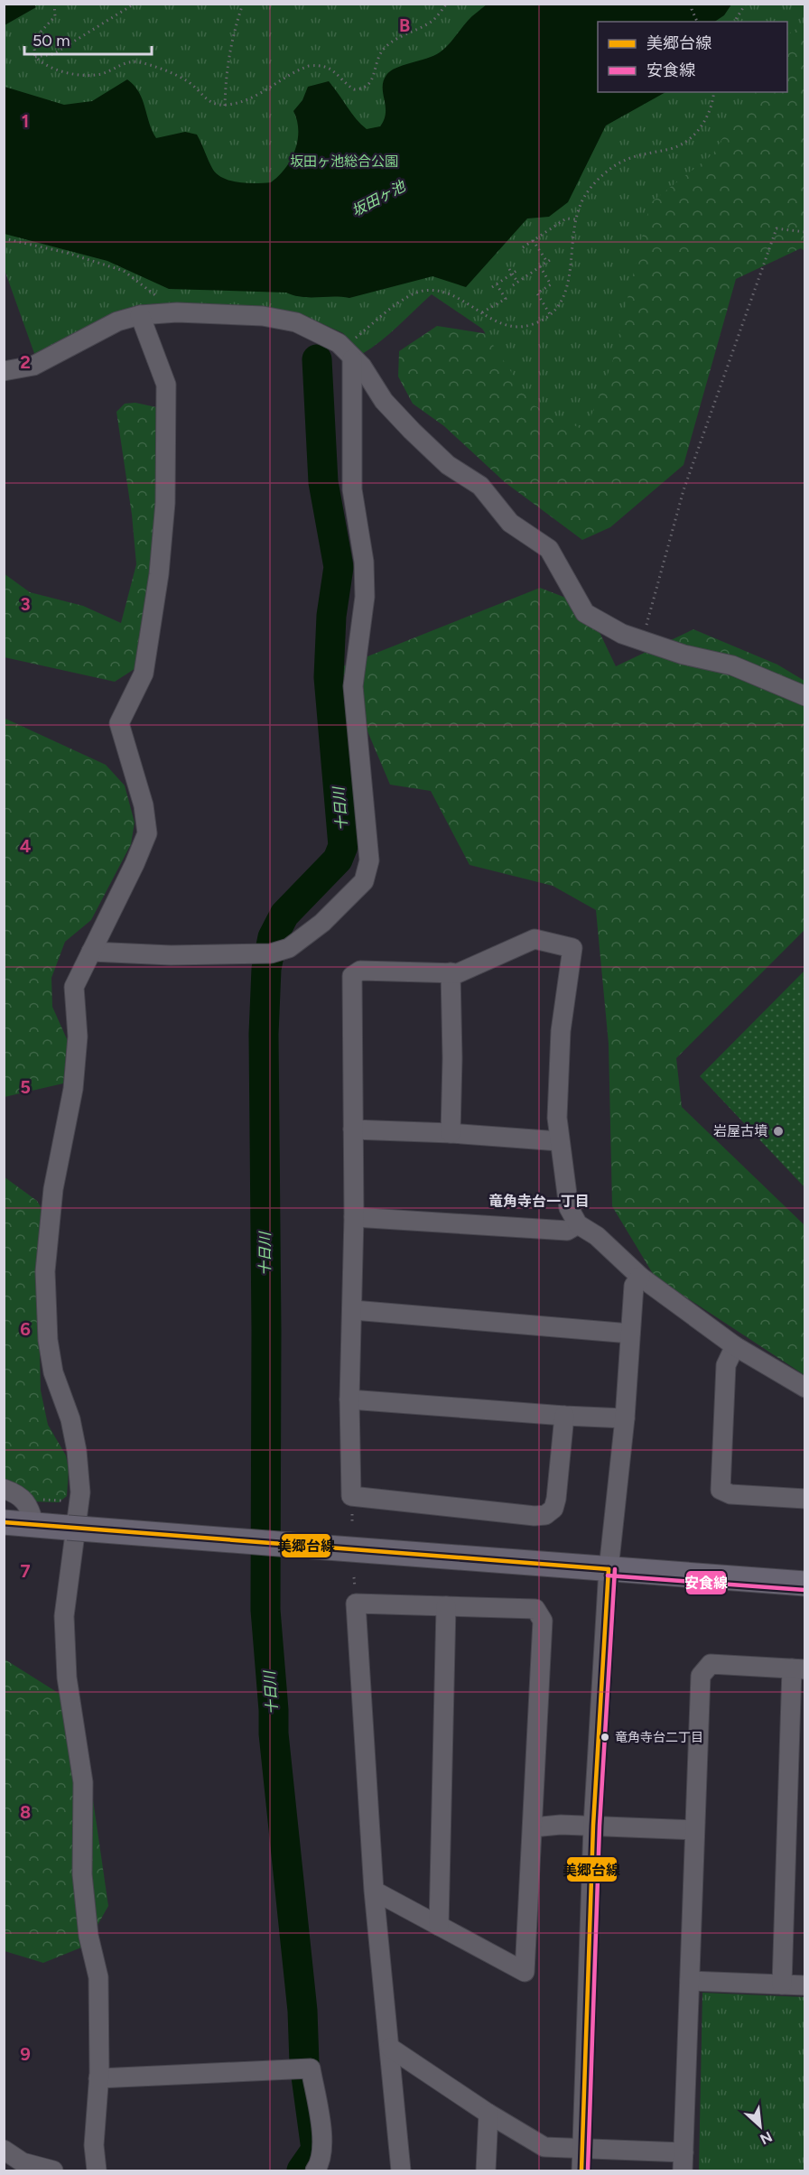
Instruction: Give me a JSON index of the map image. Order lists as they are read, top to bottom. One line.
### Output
{"districts":["竜角寺台一丁目"],"water":["坂田ヶ池","十日川"],"parks":["坂田ヶ池総合公園"],"places":["岩屋古墳","竜角寺台二丁目"],"lines":["transit line 美郷台線","transit line 安食線"],"legend":["美郷台線","安食線"],"scale_bar":"50 m","north":"bottom right","grid":{"columns":["B"],"rows":["1","2","3","4","5","6","7","8","9"]}}
